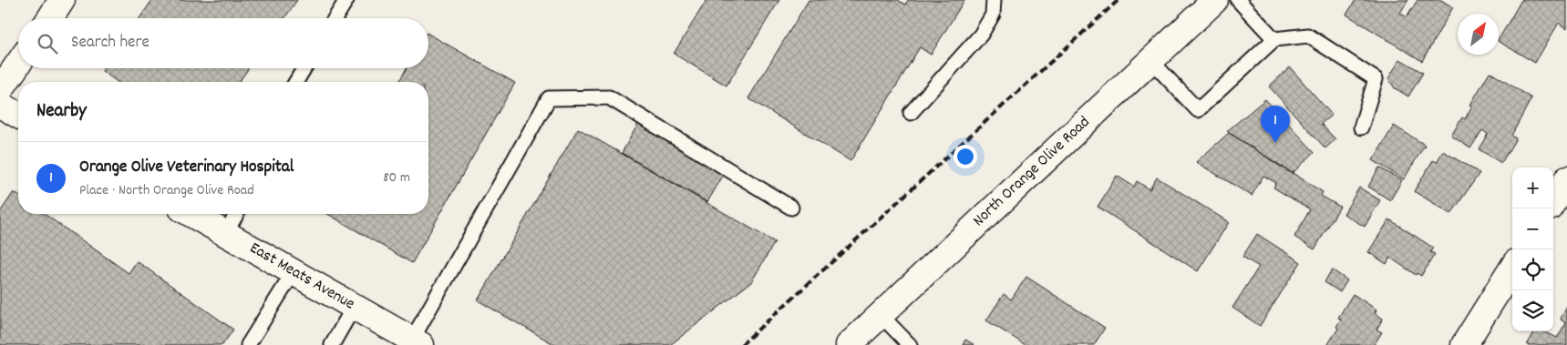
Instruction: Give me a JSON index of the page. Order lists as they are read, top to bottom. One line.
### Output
{"streets":{"street":["North Orange Olive Road","East Meats Avenue"]},"north":"top right","page":{"search":"Search here","heading":"Nearby","pins":"1","list":[{"mark":"1","name":"Orange Olive Veterinary Hospital","note":"Place · North Orange Olive Road","value":"80 m"}],"map_buttons":["+","−"]}}
